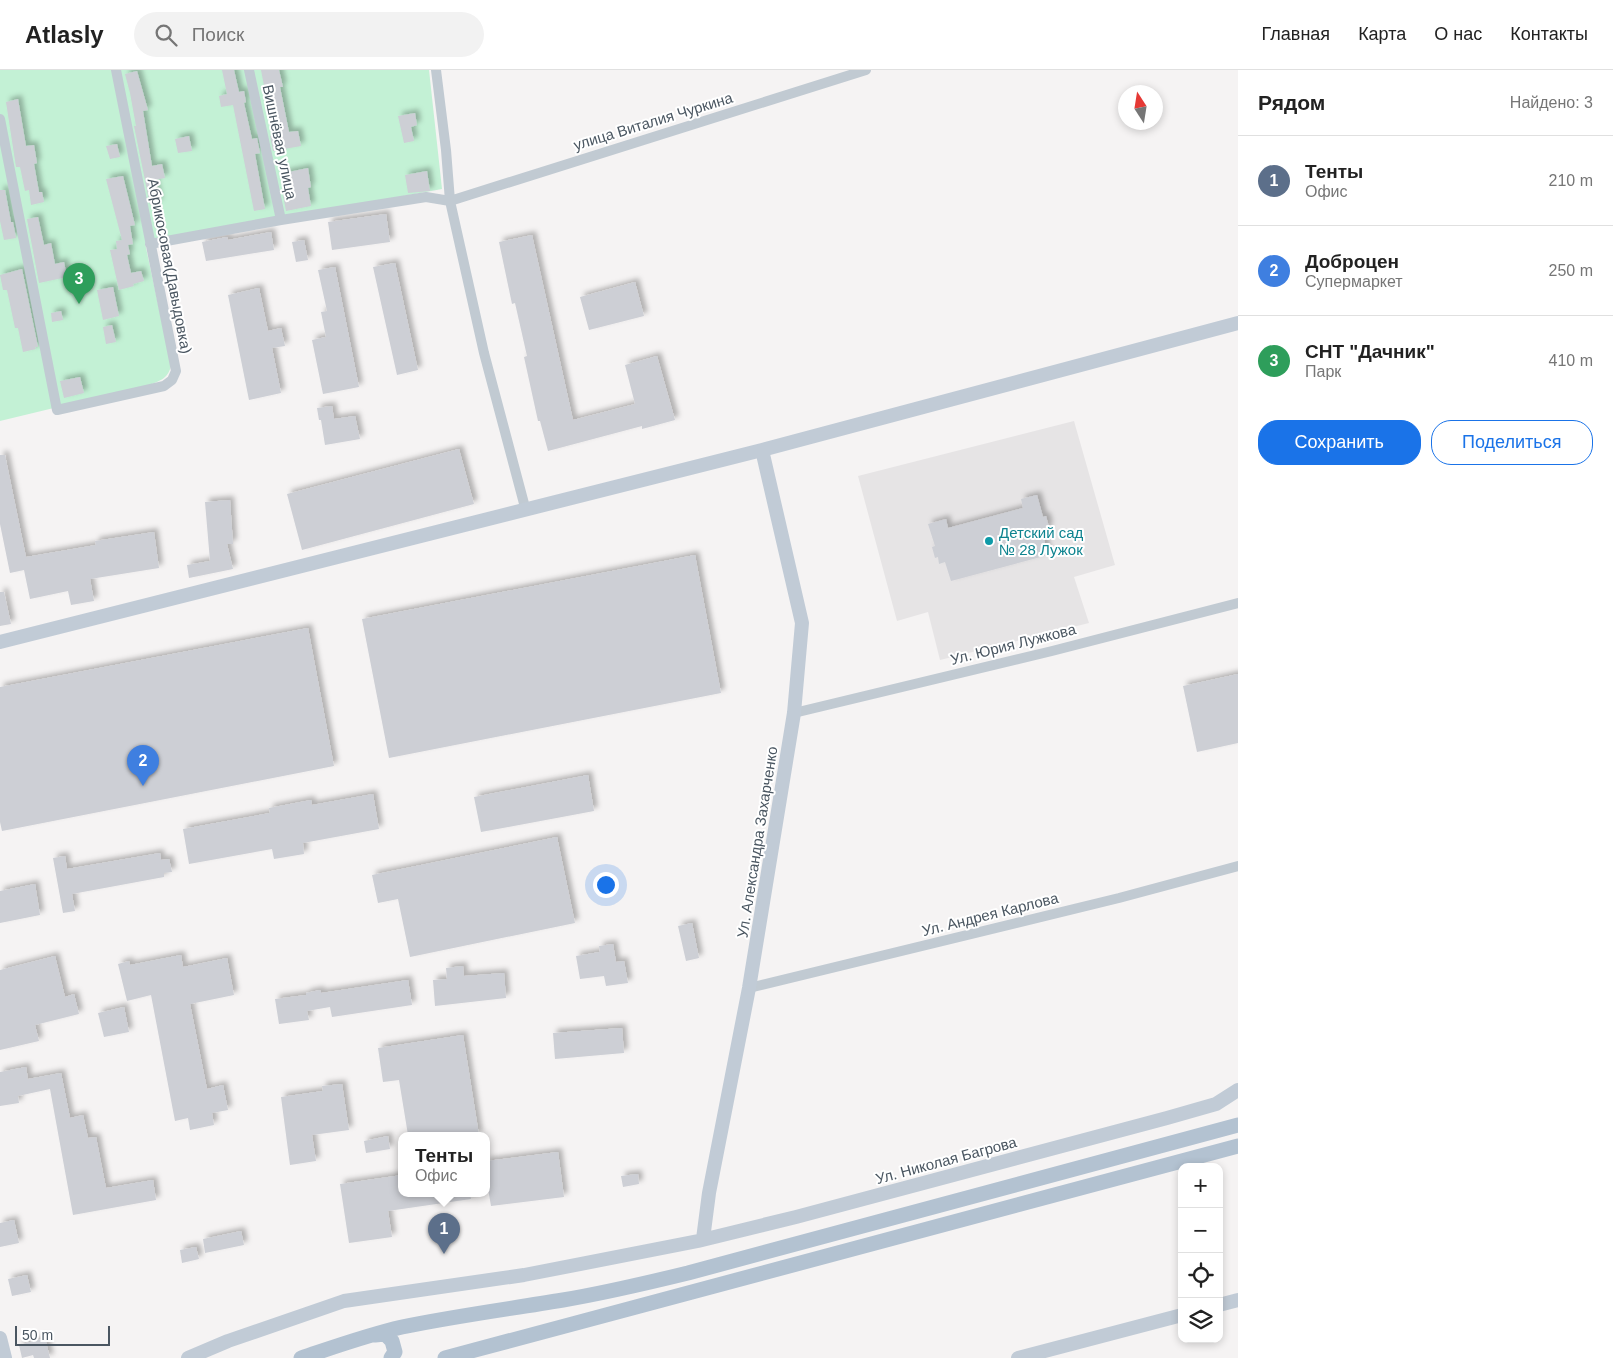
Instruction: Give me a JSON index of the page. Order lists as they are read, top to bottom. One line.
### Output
{"streets":{"street":["улица Виталия Чуркина","Вишнёвая улица","Абрикосовая(Давыдовка)","Ул. Юрия Лужкова","Ул. Александра Захарченко","Ул. Андрея Карлова","Ул. Николая Багрова"]},"crossings":[["Ул. Юрия Лужкова","Ул. Александра Захарченко"],["Ул. Александра Захарченко","Ул. Андрея Карлова"],["Ул. Александра Захарченко","Ул. Николая Багрова"]],"places":["Детский сад № 28 Лужок"],"scale_bar":"50 m","north":"top","page":{"header":"Atlasly","search":"Поиск","nav":["Главная","Карта","О нас","Контакты"],"heading":["Рядом","Найдено: 3"],"list":[{"mark":"1","name":"Тенты","note":"Офис","value":"210 m"},{"mark":"2","name":"Доброцен","note":"Супермаркет","value":"250 m"},{"mark":"3","name":"СНТ \"Дачник\"","note":"Парк","value":"410 m"}],"pins":["3","2","1"],"buttons":["Сохранить","Поделиться"],"popup":["Тенты","Офис"],"map_buttons":["+","−"],"scale":"50 m"}}
